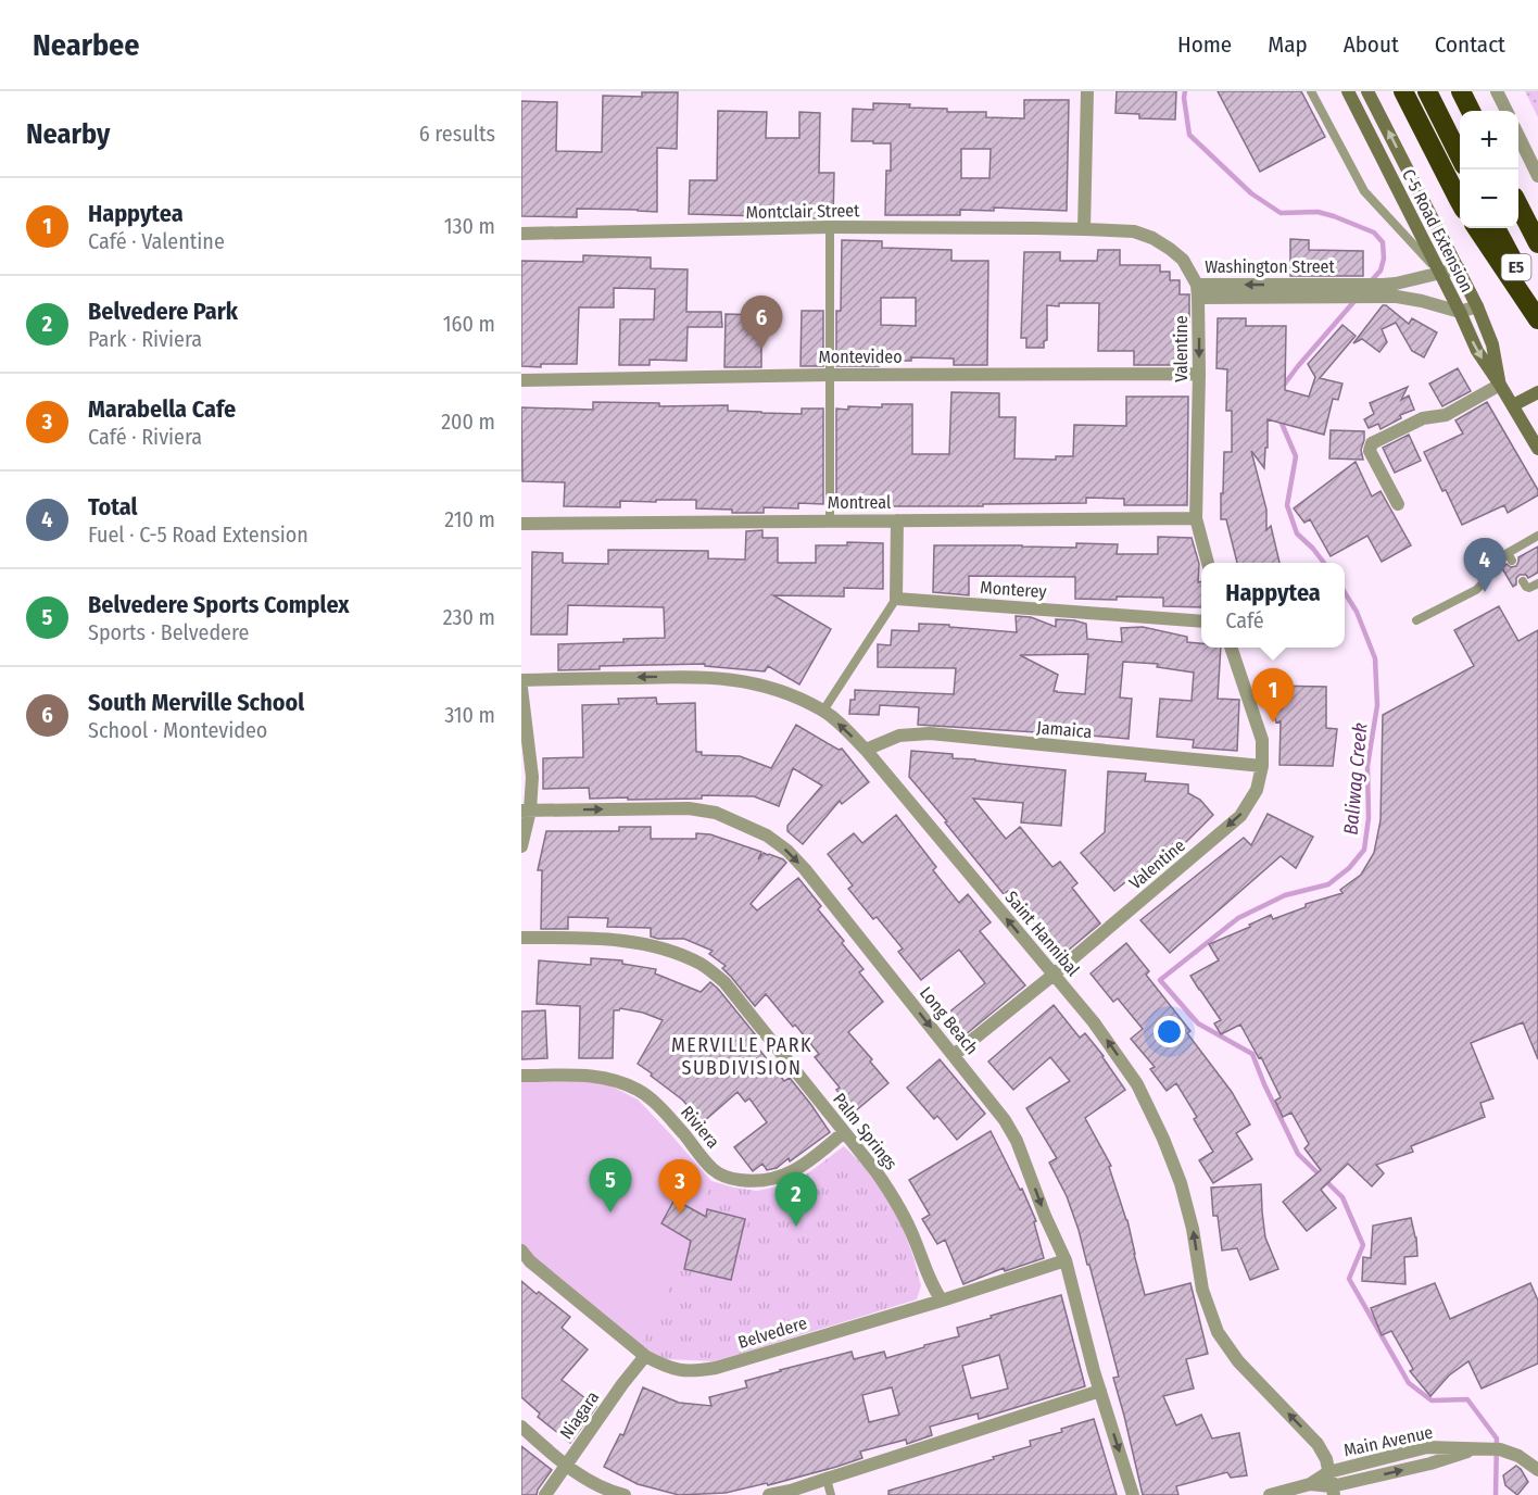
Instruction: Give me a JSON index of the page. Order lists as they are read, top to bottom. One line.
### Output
{"streets":{"highway":["E5"],"main road":["C-5 Road Extension"],"street":["Montclair Street","Washington Street","Valentine","Montevideo","Montreal","Monterey","Jamaica","Saint Hannibal","Long Beach","Riviera","Palm Springs","Belvedere","Niagara","Main Avenue"]},"crossings":[["Montclair Street","Washington Street"],["C-5 Road Extension","Washington Street"],["Washington Street","Valentine"],["Valentine","Montevideo"],["Valentine","Montreal"],["Valentine","Jamaica"],["Valentine","Saint Hannibal"],["Valentine","Long Beach"],["Jamaica","Saint Hannibal"],["Saint Hannibal","Main Avenue"],["Long Beach","Belvedere"],["Riviera","Palm Springs"],["Palm Springs","Belvedere"],["Belvedere","Niagara"]],"one_way":["Valentine","Saint Hannibal","Long Beach"],"districts":["MERVILLE PARK SUBDIVISION"],"water":["Baliwag Creek"],"page":{"header":"Nearbee","nav":["Home","Map","About","Contact"],"heading":["Nearby","6 results"],"map_buttons":["+","−"],"list":[{"mark":"1","name":"Happytea","note":"Café · Valentine","value":"130 m"},{"mark":"2","name":"Belvedere Park","note":"Park · Riviera","value":"160 m"},{"mark":"3","name":"Marabella Cafe","note":"Café · Riviera","value":"200 m"},{"mark":"4","name":"Total","note":"Fuel · C-5 Road Extension","value":"210 m"},{"mark":"5","name":"Belvedere Sports Complex","note":"Sports · Belvedere","value":"230 m"},{"mark":"6","name":"South Merville School","note":"School · Montevideo","value":"310 m"}],"pins":["6","4","1","5","3","2"],"popup":["Happytea","Café"]}}
